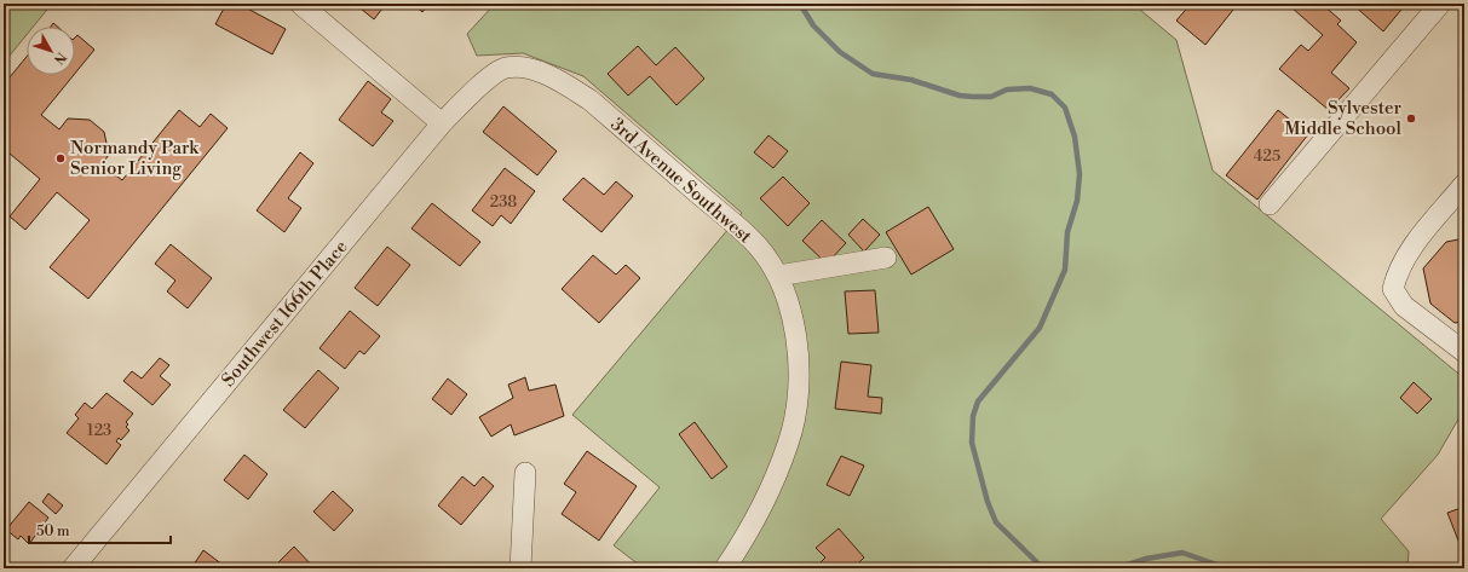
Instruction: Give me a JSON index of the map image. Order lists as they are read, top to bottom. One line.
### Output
{"streets":{"street":["3rd Avenue Southwest","Southwest 166th Place"]},"crossings":[["3rd Avenue Southwest","Southwest 166th Place"]],"places":["Sylvester Middle School","Normandy Park Senior Living"],"house_numbers":["425","238","123"],"scale_bar":"50 m","north":"bottom right"}
